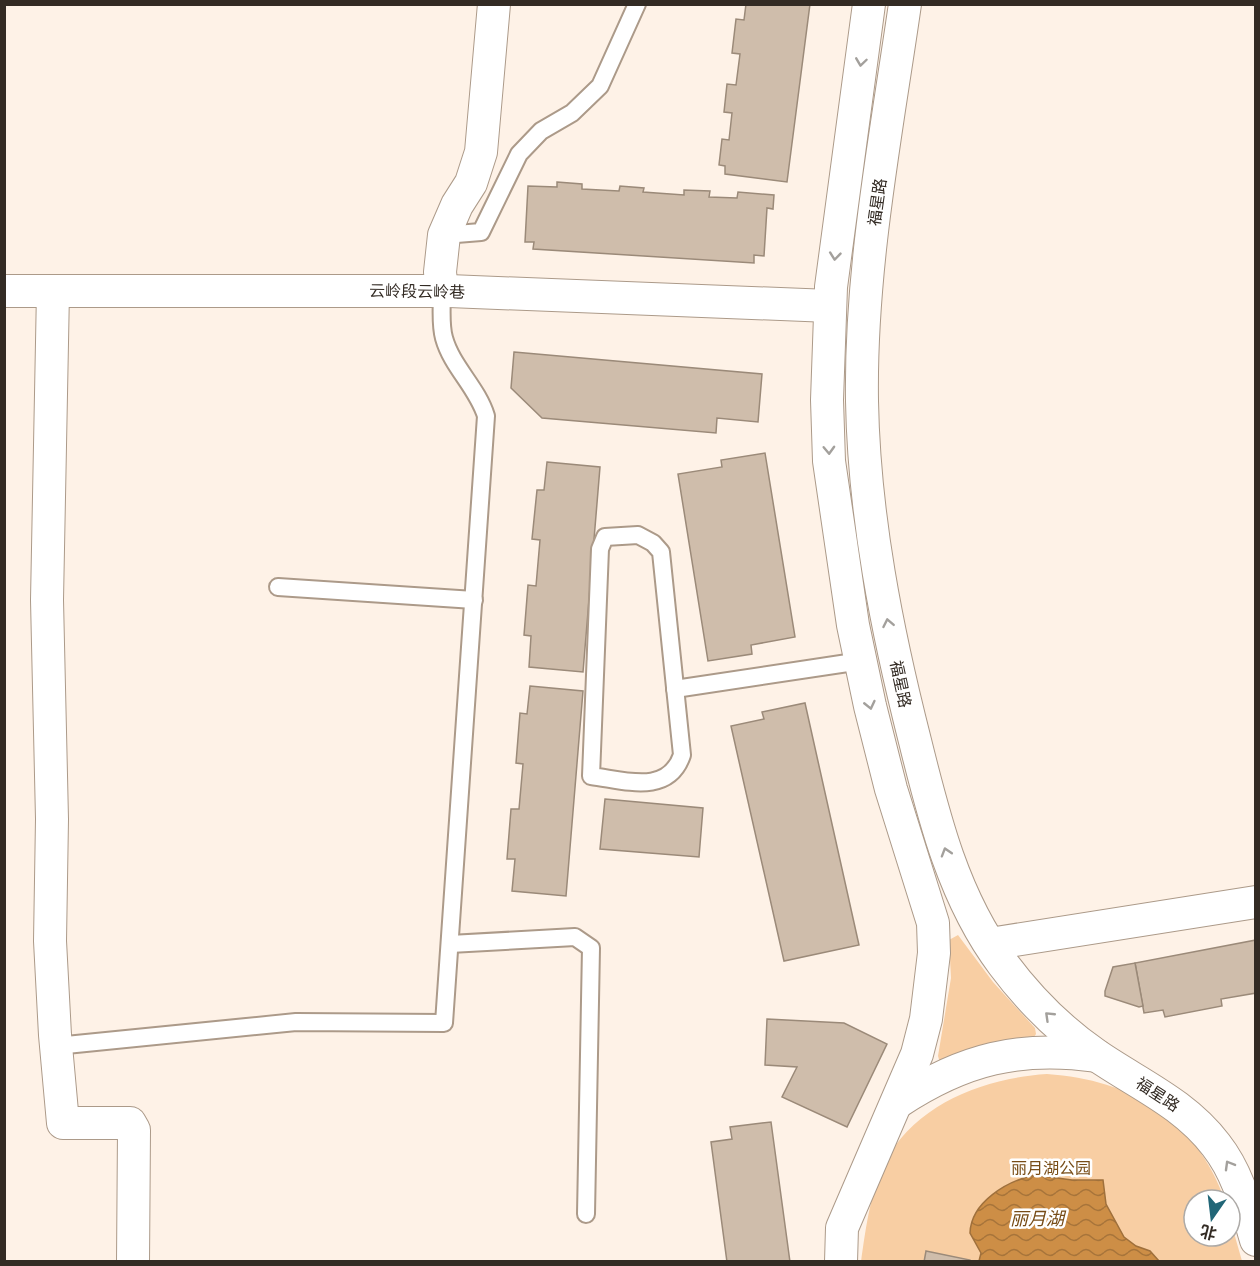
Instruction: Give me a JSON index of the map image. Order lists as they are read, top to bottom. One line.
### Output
{"streets":{"street":["福星路","云岭段云岭巷"]},"water":["丽月湖"],"parks":["丽月湖公园"],"north":"bottom"}
